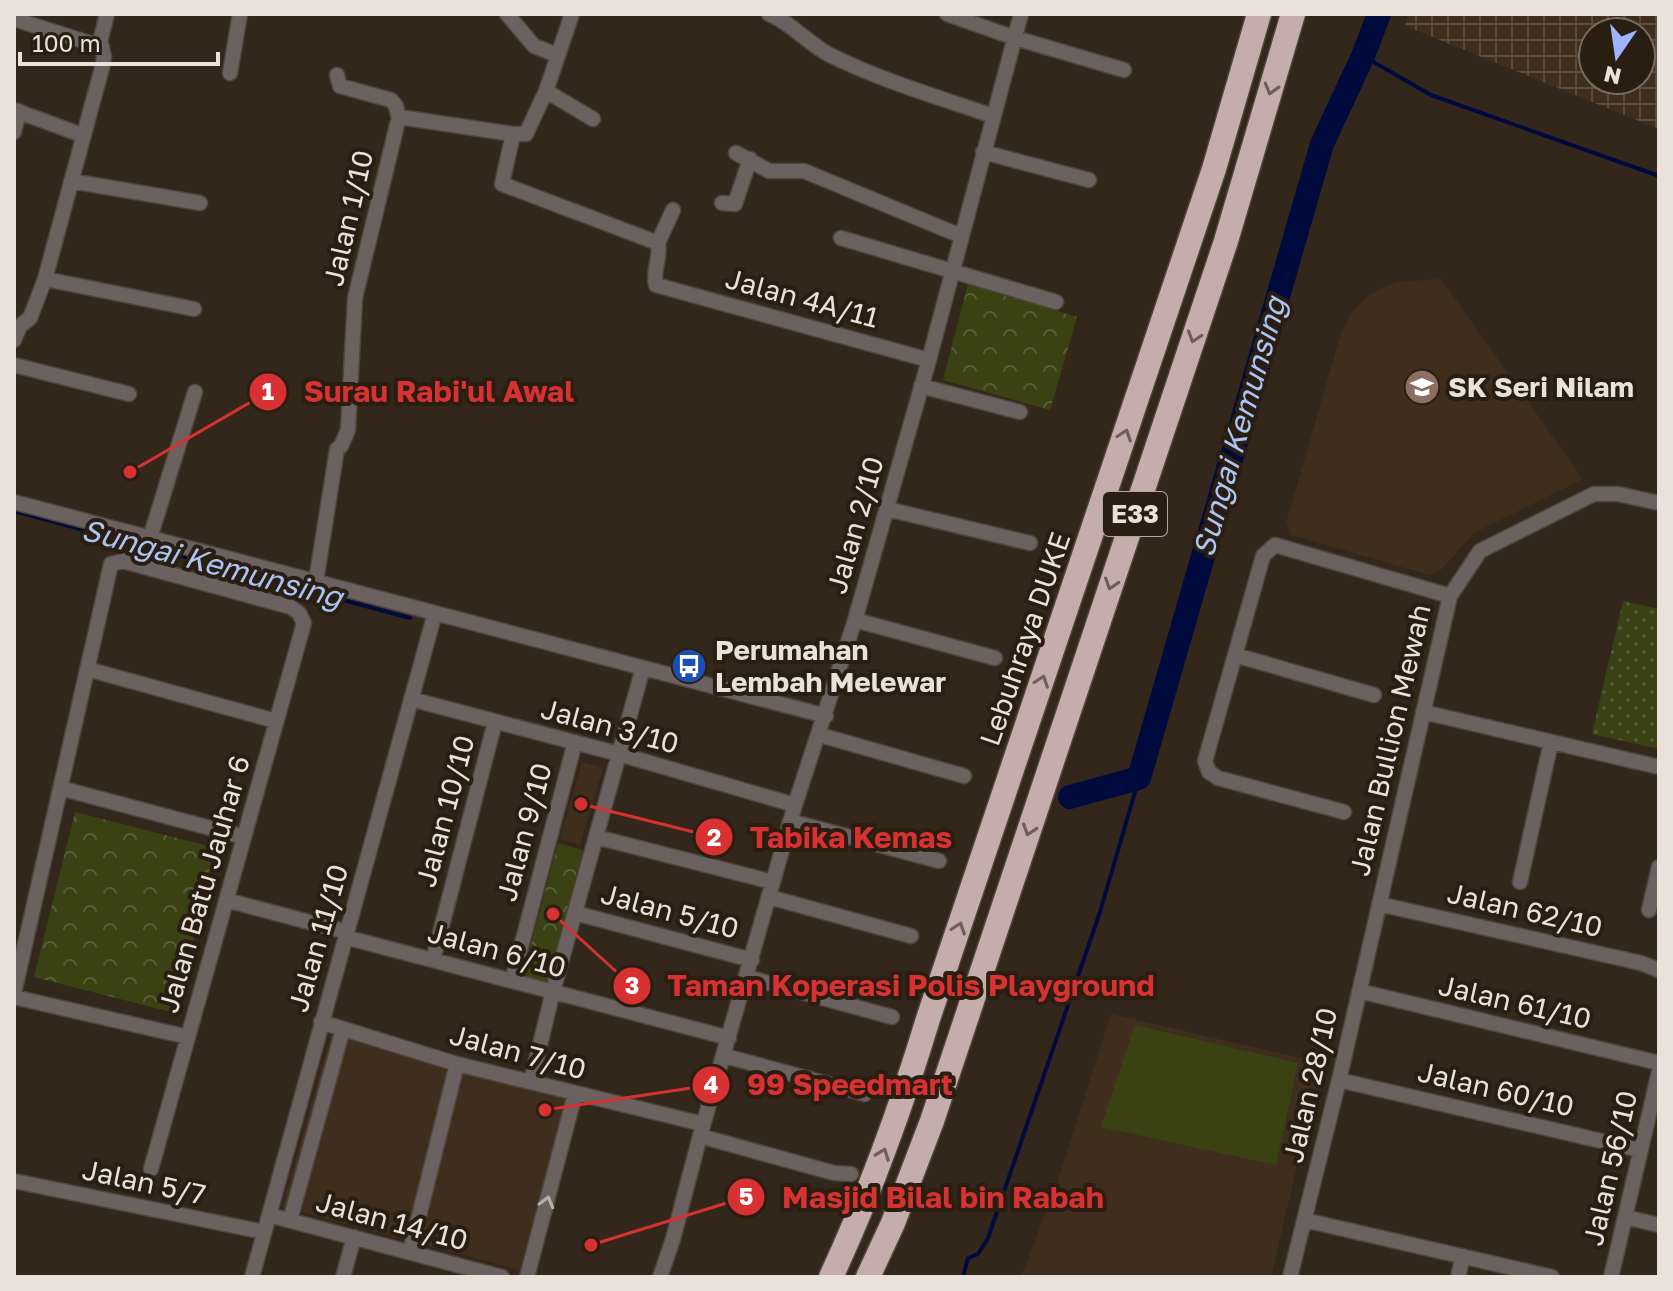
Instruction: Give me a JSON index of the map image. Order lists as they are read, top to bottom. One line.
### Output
{"streets":{"highway":["E33","Lebuhraya DUKE"],"street":["Jalan 1/10","Jalan 4A/11","Jalan 2/10","Jalan 3/10","Jalan Bullion Mewah","Jalan 10/10","Jalan 9/10","Jalan Batu Jauhar 6","Jalan 62/10","Jalan 5/10","Jalan 11/10","Jalan 6/10","Jalan 61/10","Jalan 7/10","Jalan 28/10","Jalan 60/10","Jalan 56/10","Jalan 5/7","Jalan 14/10"]},"crossings":[["Jalan 4A/11","Jalan 2/10"],["Jalan 2/10","Jalan 3/10"],["Jalan 2/10","Jalan 5/10"],["Jalan 2/10","Jalan 6/10"],["Jalan 2/10","Jalan 7/10"],["Jalan 3/10","Jalan 10/10"],["Jalan 3/10","Jalan 9/10"],["Jalan 3/10","Jalan 11/10"],["Jalan Bullion Mewah","Jalan 62/10"],["Jalan Bullion Mewah","Jalan 28/10"],["Jalan 10/10","Jalan 6/10"],["Jalan 9/10","Jalan 6/10"],["Jalan Batu Jauhar 6","Jalan 6/10"],["Jalan 62/10","Jalan 28/10"],["Jalan 11/10","Jalan 6/10"],["Jalan 11/10","Jalan 7/10"],["Jalan 11/10","Jalan 5/7"],["Jalan 11/10","Jalan 14/10"],["Jalan 61/10","Jalan 28/10"],["Jalan 28/10","Jalan 60/10"],["Jalan 60/10","Jalan 56/10"]],"water":["Sungai Kemunsing"],"places":{"school or university":["SK Seri Nilam"],"other":["Surau Rabi'ul Awal","Tabika Kemas","Taman Koperasi Polis Playground","99 Speedmart","Masjid Bilal bin Rabah"],"bus stop":["Perumahan Lembah Melewar"]},"scale_bar":"100 m","north":"bottom"}
